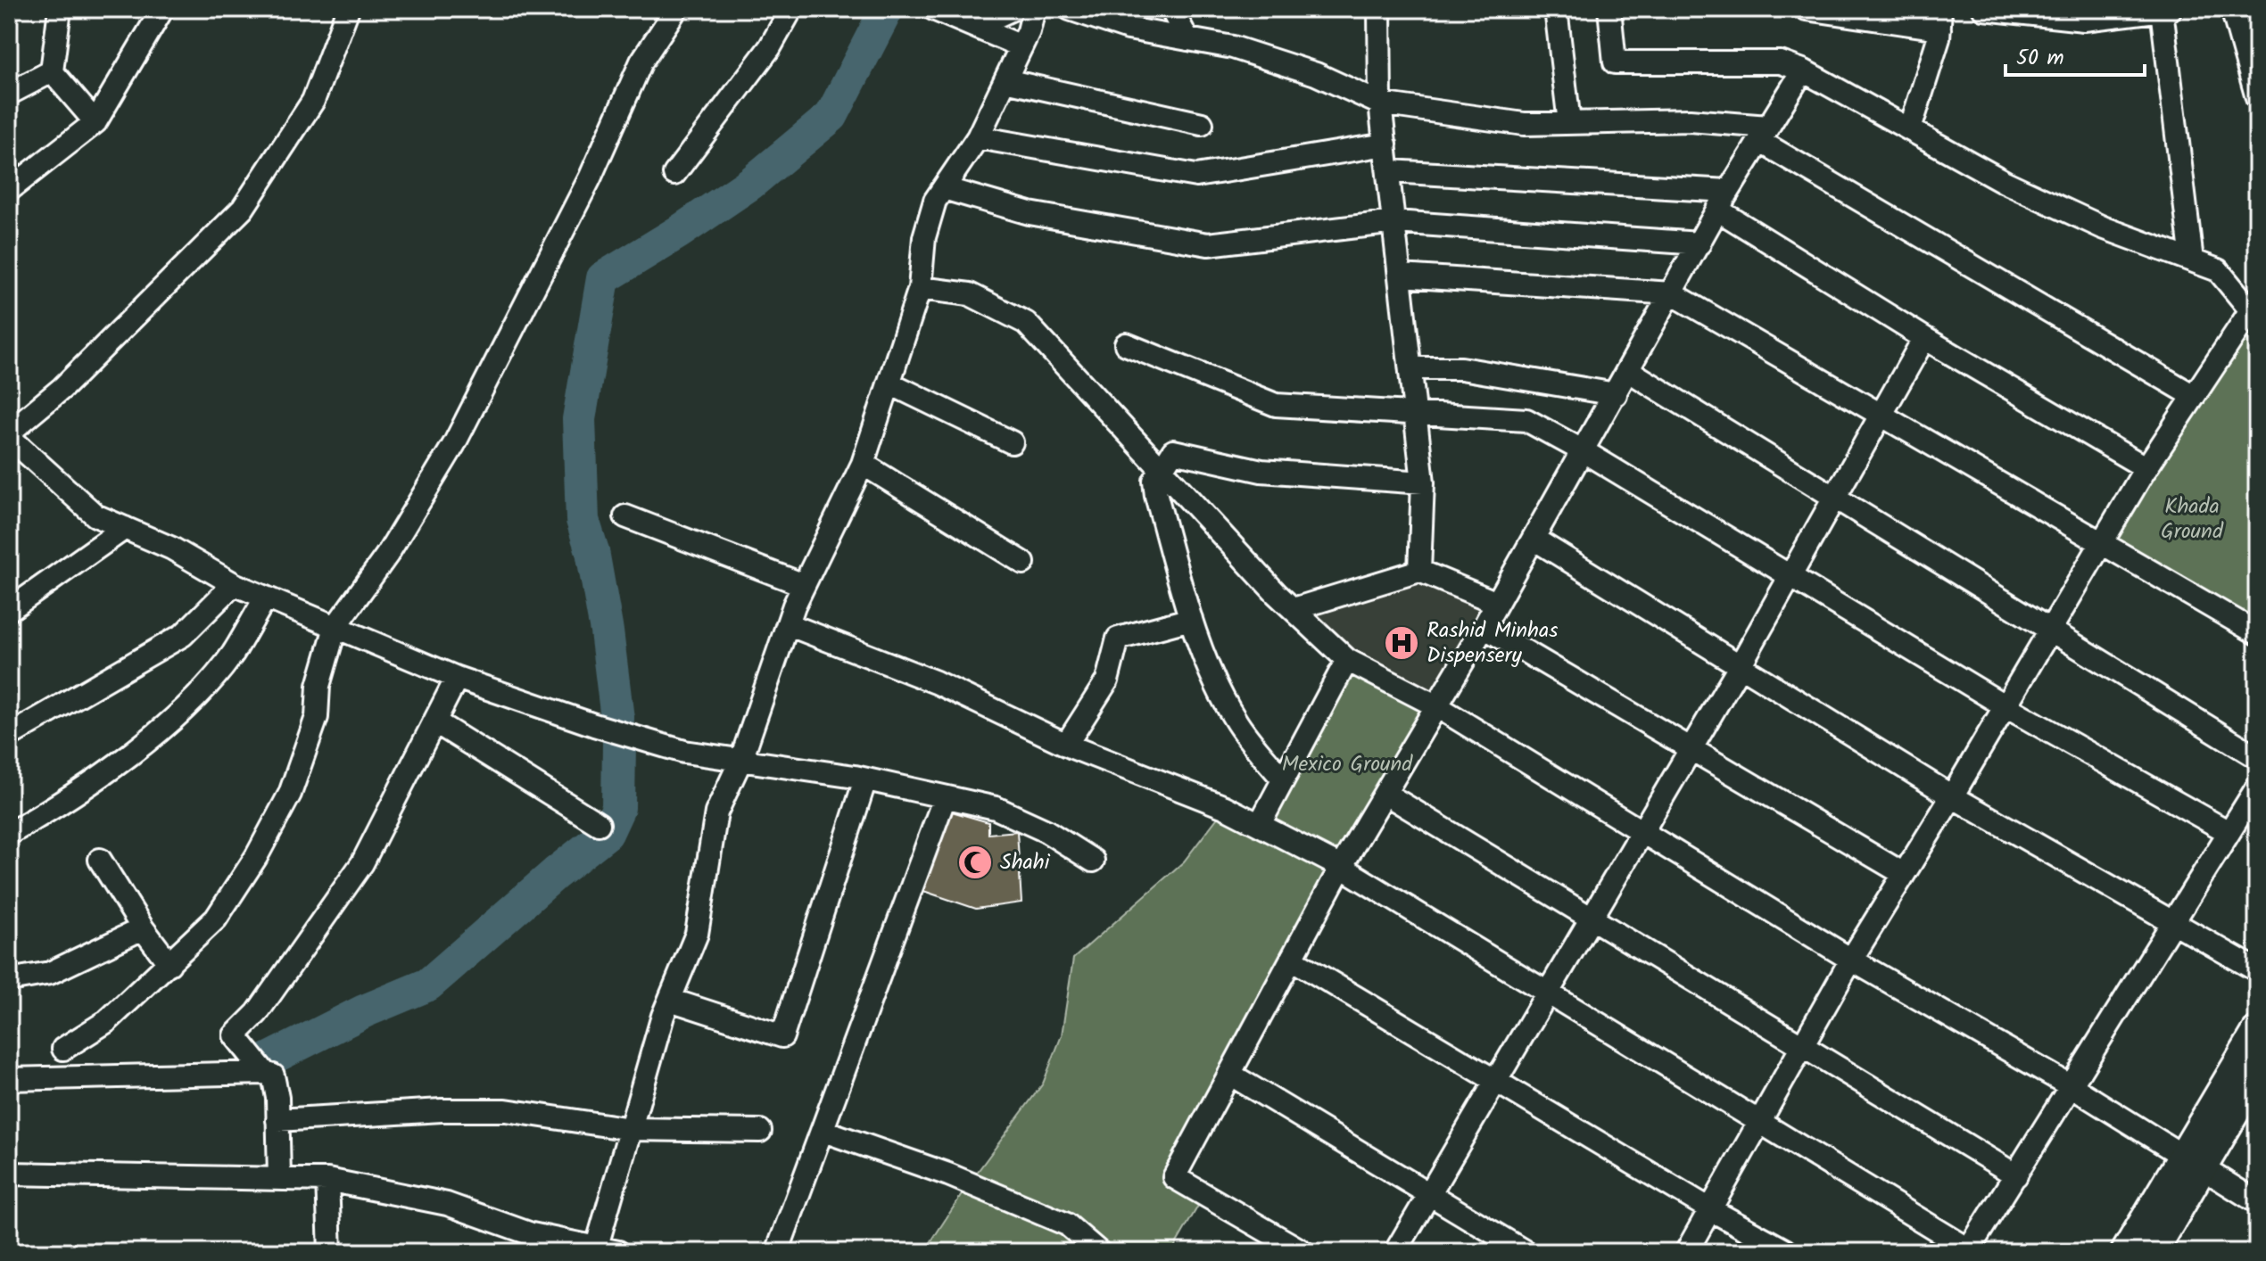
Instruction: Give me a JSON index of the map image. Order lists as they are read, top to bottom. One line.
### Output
{"parks":["Khada Ground","Mexico Ground"],"places":{"hospital":["Rashid Minhas Dispensery"],"mosque":["Shahi"]},"scale_bar":"50 m"}
